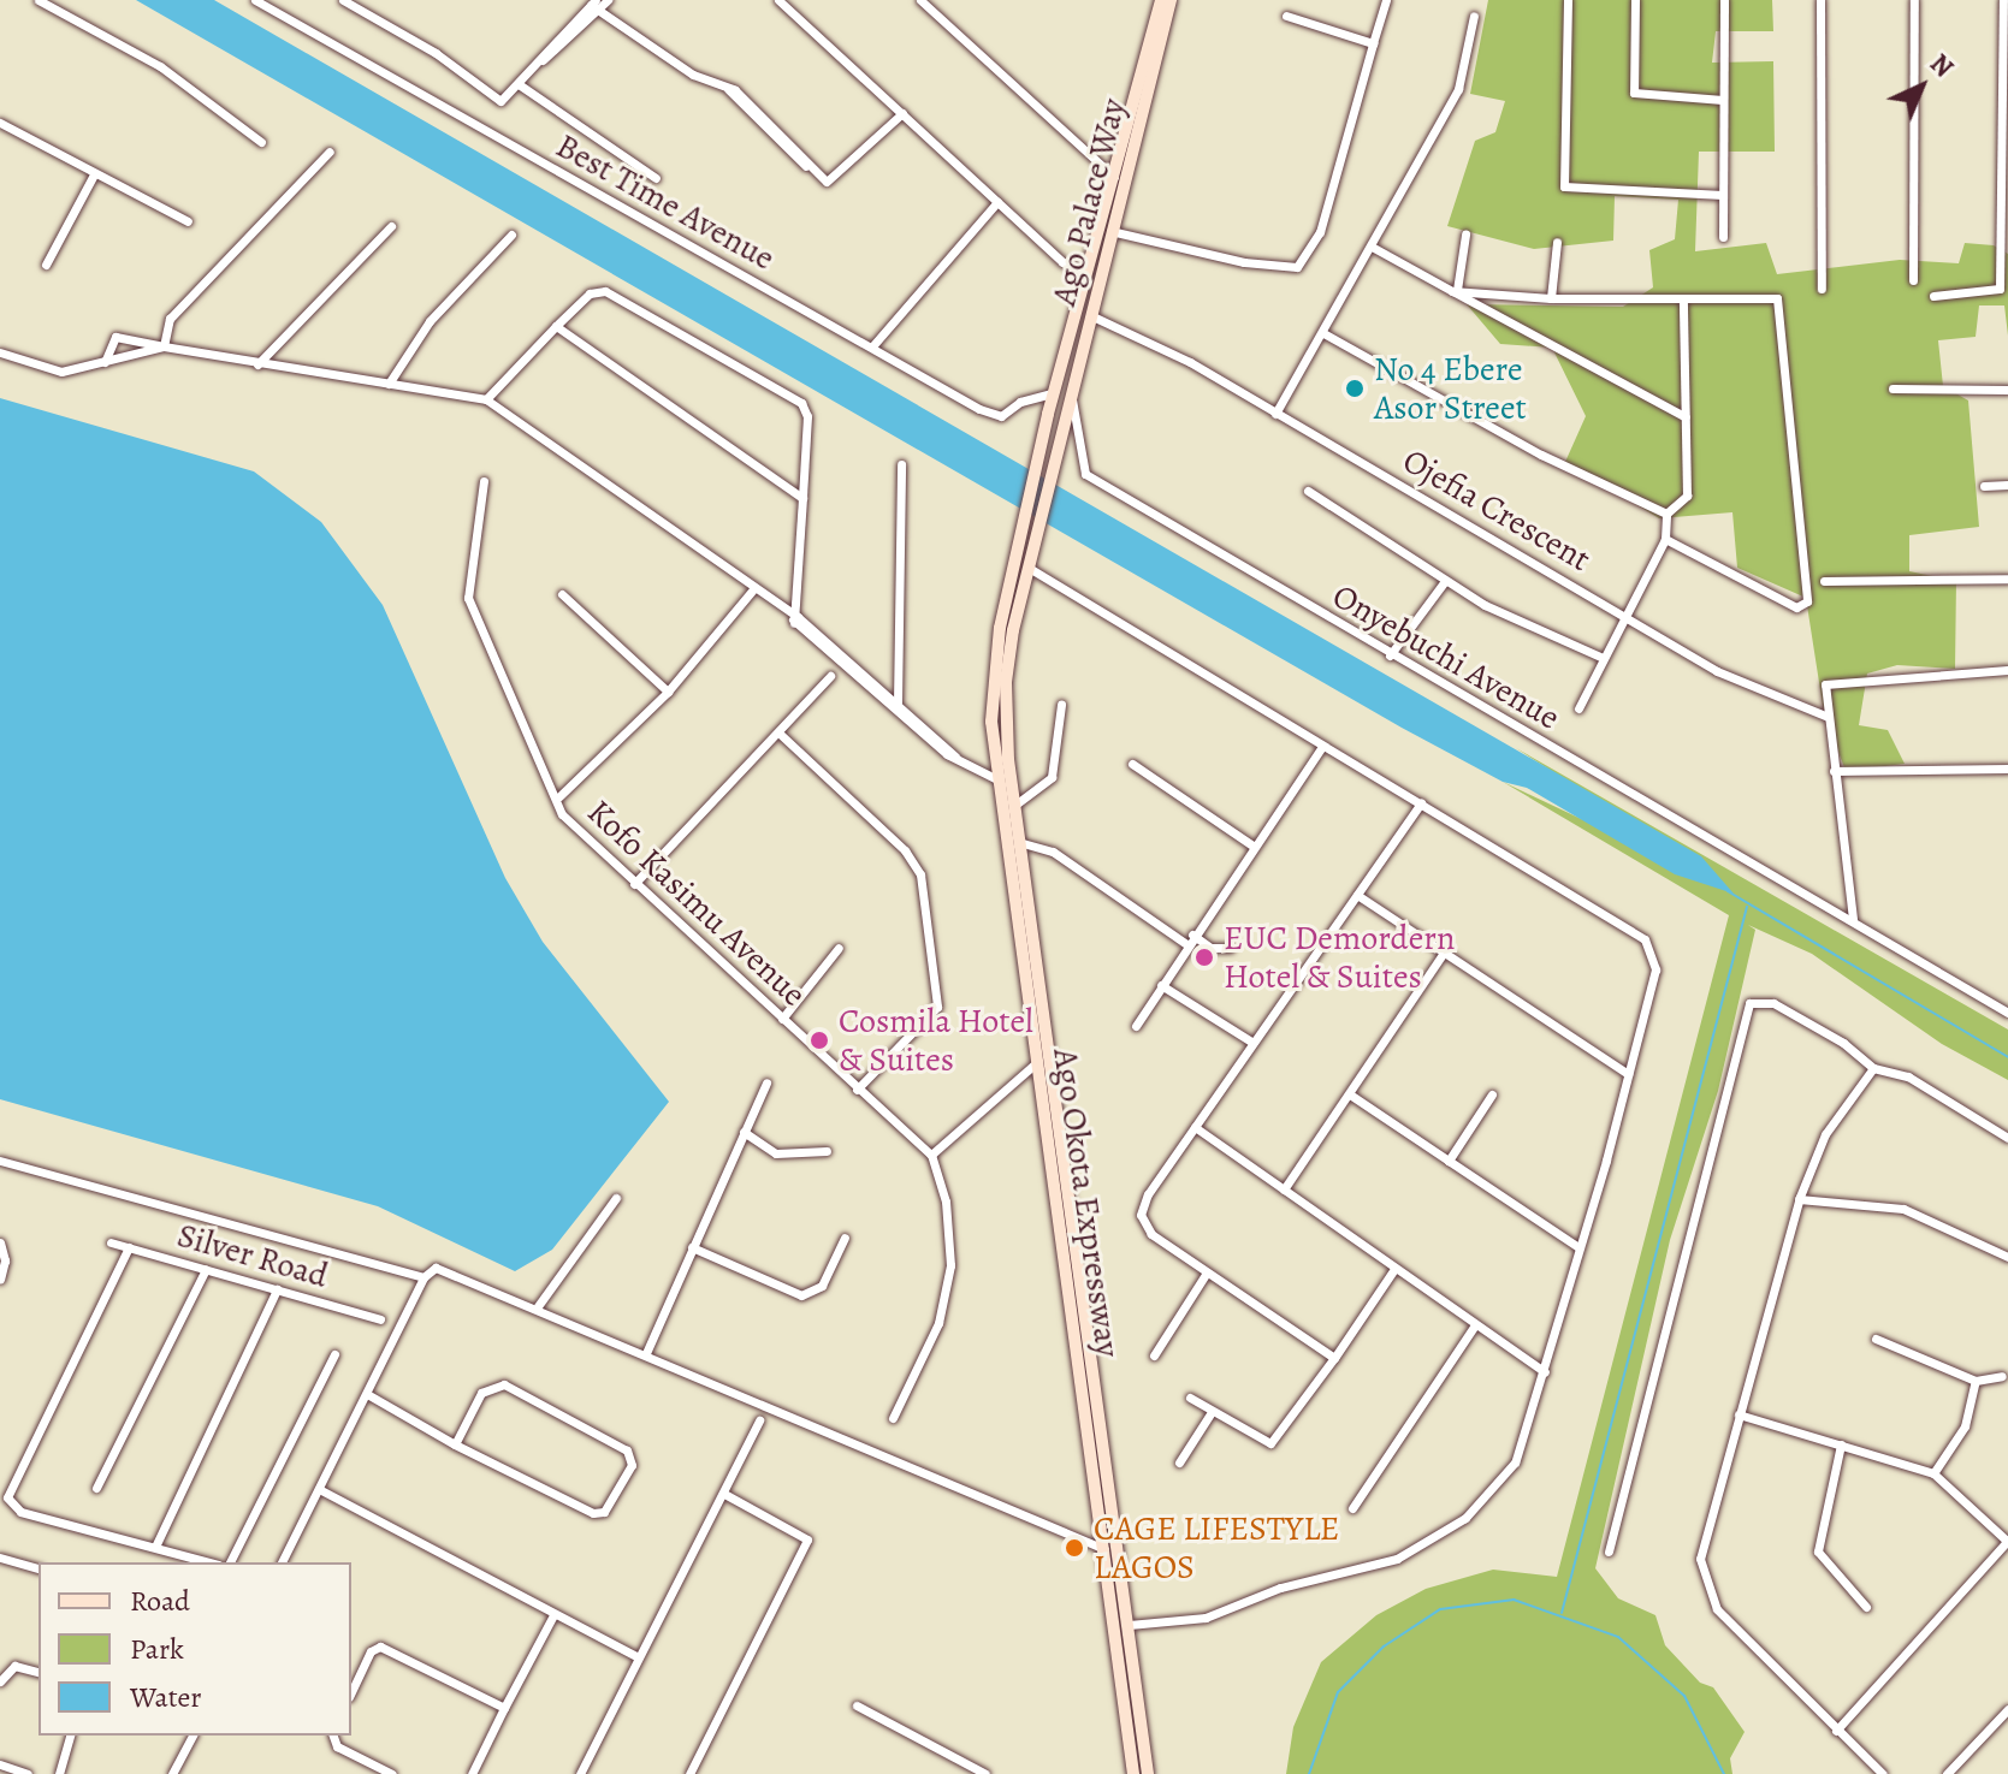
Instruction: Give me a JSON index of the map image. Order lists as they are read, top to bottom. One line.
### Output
{"streets":{"main road":["Ago Palace Way","Ago Okota Expressway"],"street":["Best Time Avenue","Ojefia Crescent","Onyebuchi Avenue","Kofo Kasimu Avenue","Silver Road"]},"crossings":[["Best Time Avenue","Ago Palace Way"],["Ago Palace Way","Ojefia Crescent"],["Ago Palace Way","Onyebuchi Avenue"],["Ago Palace Way","Ago Okota Expressway"]],"places":["No 4 Ebere Asor Street","EUC Demordern Hotel & Suites","Cosmila Hotel & Suites","CAGE LIFESTYLE LAGOS"],"legend":["Road","Park","Water"],"north":"top right"}
